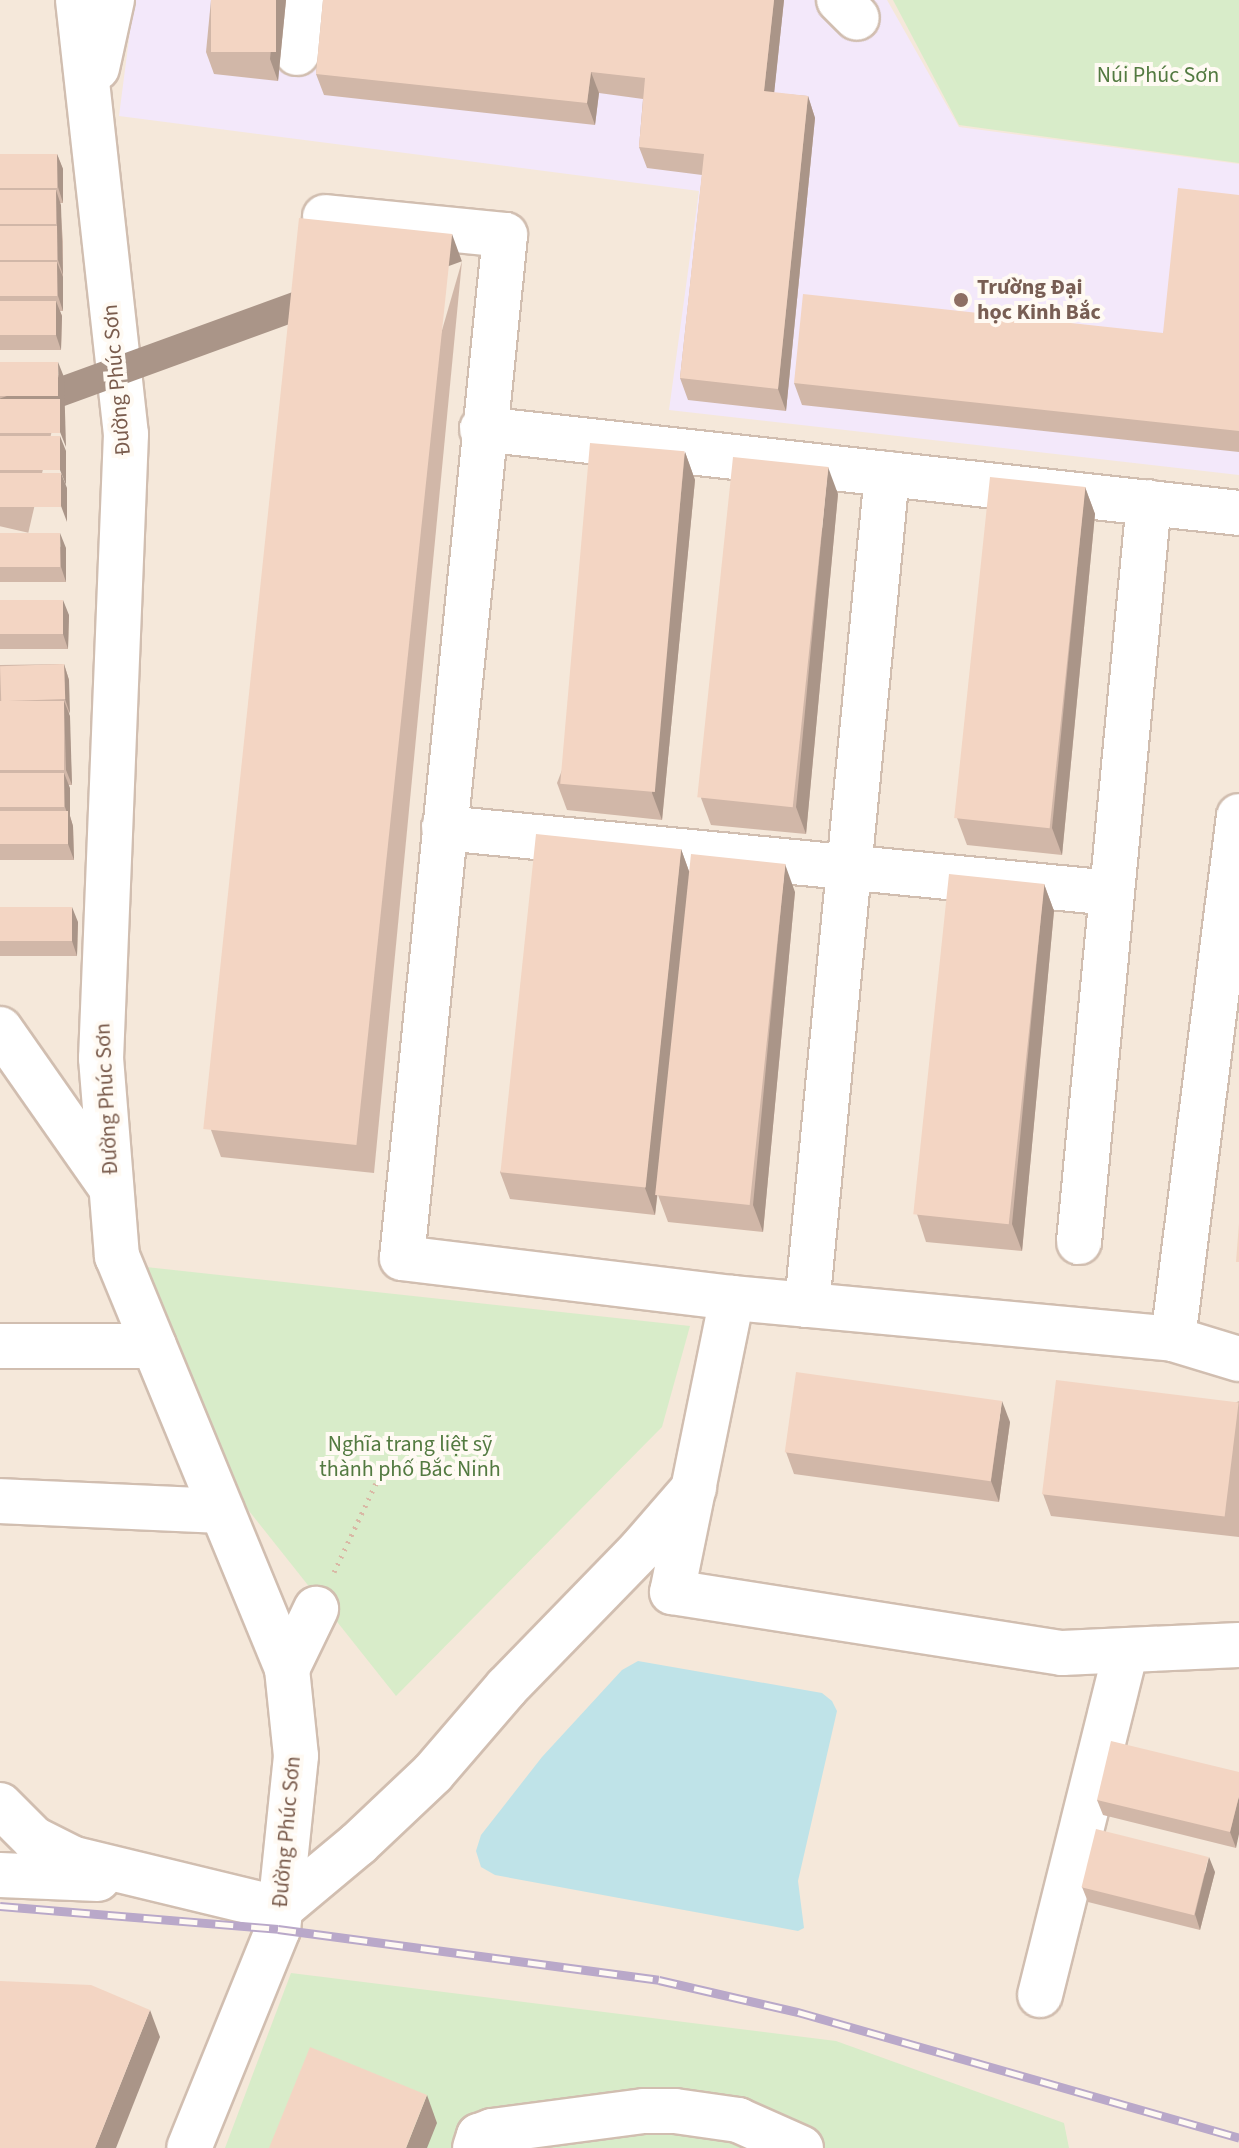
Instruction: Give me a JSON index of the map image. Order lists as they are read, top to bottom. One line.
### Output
{"streets":{"street":["Đường Phúc Sơn"]},"parks":["Núi Phúc Sơn","Nghĩa trang liệt sỹ thành phố Bắc Ninh"],"places":["Trường Đại học Kinh Bắc"]}
